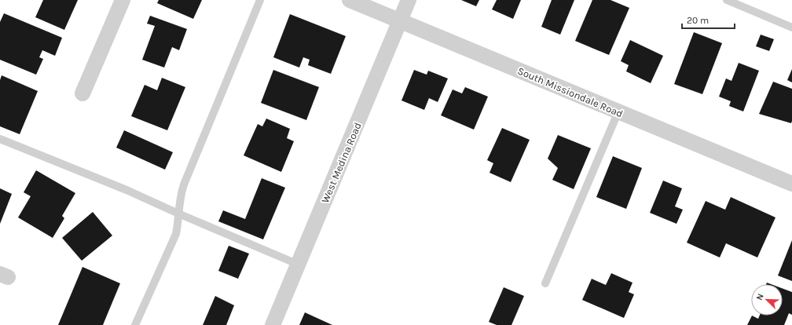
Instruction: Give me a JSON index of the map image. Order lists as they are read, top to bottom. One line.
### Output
{"streets":{"street":["South Missiondale Road","West Medina Road"]},"crossings":[["South Missiondale Road","West Medina Road"]],"scale_bar":"20 m","north":"top left"}
